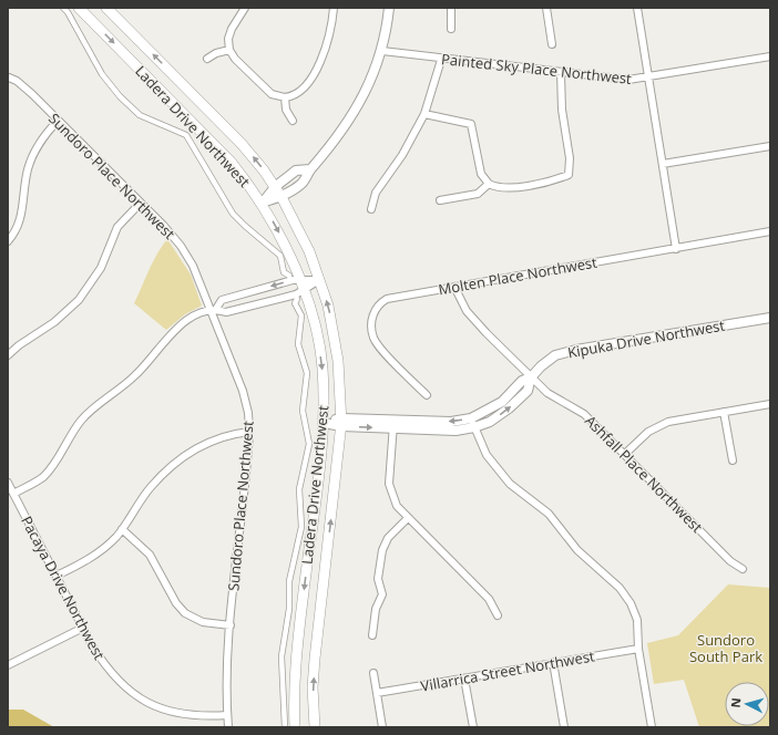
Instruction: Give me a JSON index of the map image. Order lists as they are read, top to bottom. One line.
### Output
{"streets":{"main road":["Ladera Drive Northwest"],"street":["Painted Sky Place Northwest","Sundoro Place Northwest","Molten Place Northwest","Kipuka Drive Northwest","Ashfall Place Northwest","Pacaya Drive Northwest","Villarrica Street Northwest"]},"crossings":[["Ladera Drive Northwest","Kipuka Drive Northwest"],["Sundoro Place Northwest","Pacaya Drive Northwest"],["Molten Place Northwest","Ashfall Place Northwest"],["Kipuka Drive Northwest","Ashfall Place Northwest"]],"parks":["Sundoro South Park"],"north":"left"}
